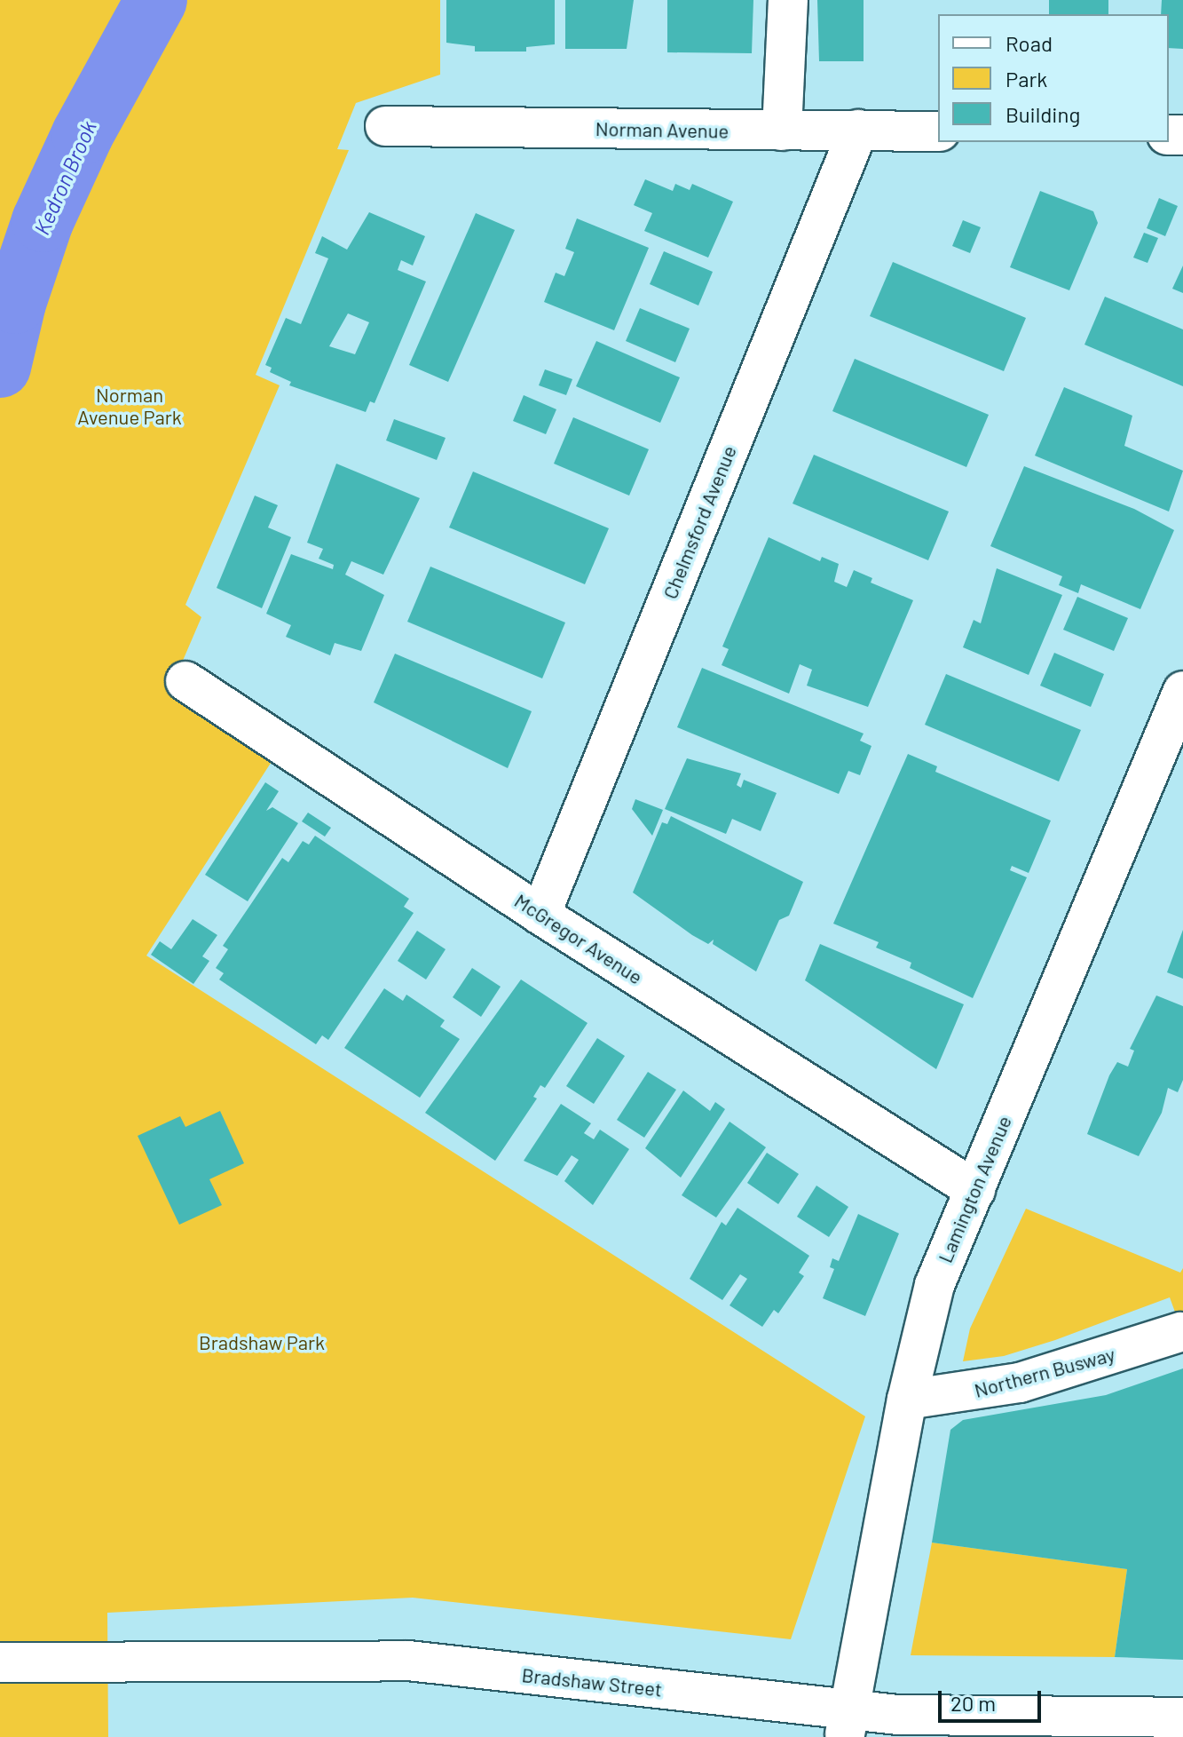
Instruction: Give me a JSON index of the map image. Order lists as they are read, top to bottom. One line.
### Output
{"streets":{"street":["Norman Avenue","Chelmsford Avenue","McGregor Avenue","Lamington Avenue","Northern Busway","Bradshaw Street"]},"crossings":[["Norman Avenue","Chelmsford Avenue"],["Chelmsford Avenue","McGregor Avenue"],["McGregor Avenue","Lamington Avenue"],["Lamington Avenue","Northern Busway"],["Lamington Avenue","Bradshaw Street"]],"water":["Kedron Brook"],"parks":["Norman Avenue Park","Bradshaw Park"],"legend":["Road","Park","Building"],"scale_bar":"20 m"}
